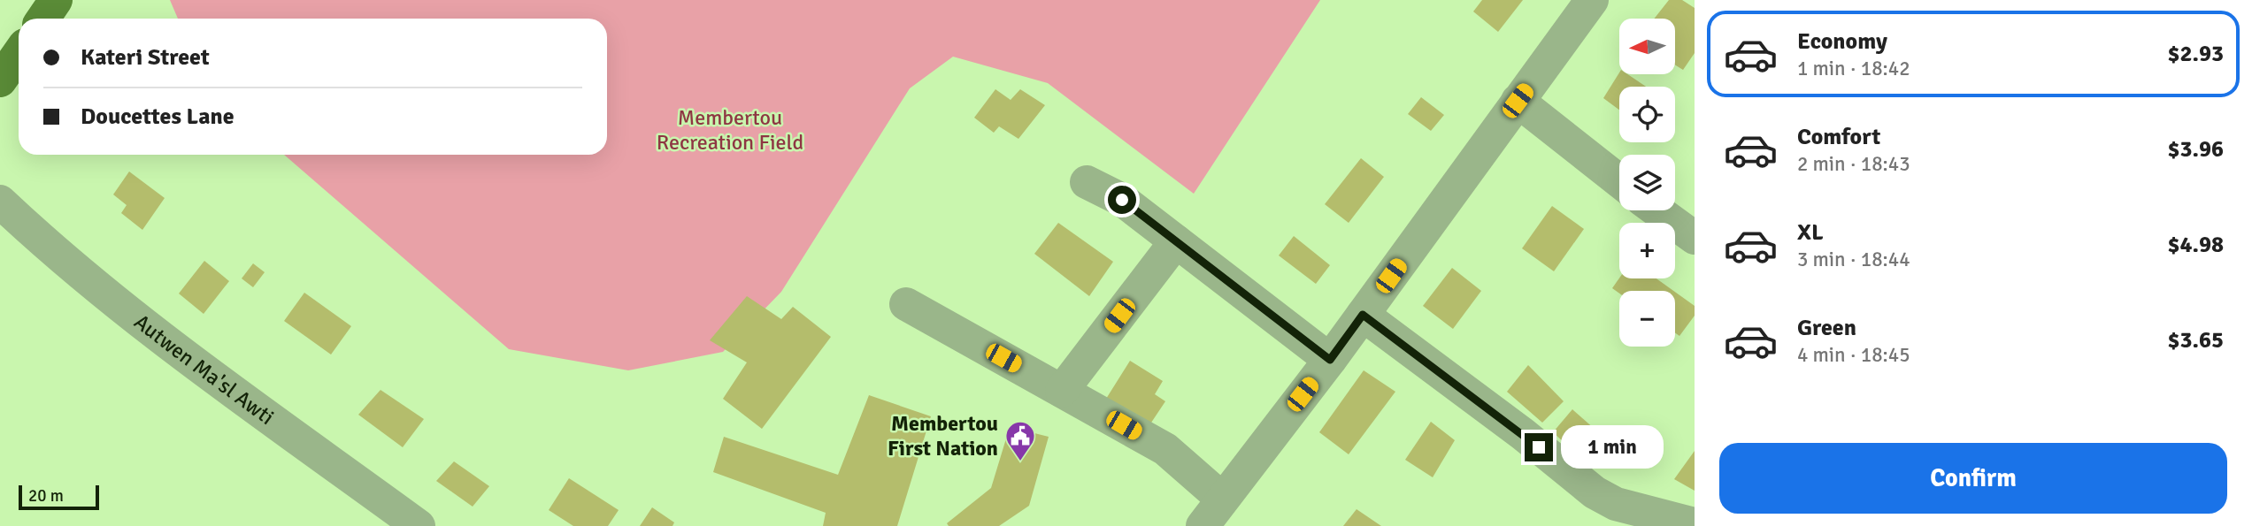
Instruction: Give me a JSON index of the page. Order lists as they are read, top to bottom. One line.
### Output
{"streets":{"street":["Autwen Ma'sl Awti"]},"parks":["Membertou Recreation Field"],"places":{"public building":["Membertou First Nation"]},"scale_bar":"20 m","north":"left","page":{"list":[{"name":"Economy","note":"1 min · 18:42","value":"$2.93"},{"name":"Comfort","note":"2 min · 18:43","value":"$3.96"},{"name":"XL","note":"3 min · 18:44","value":"$4.98"},{"name":"Green","note":"4 min · 18:45","value":"$3.65"}],"map_buttons":["+","−"],"banner":["Kateri Street","Doucettes Lane"],"bubble":"1 min","buttons":"Confirm","scale":"20 m"}}
